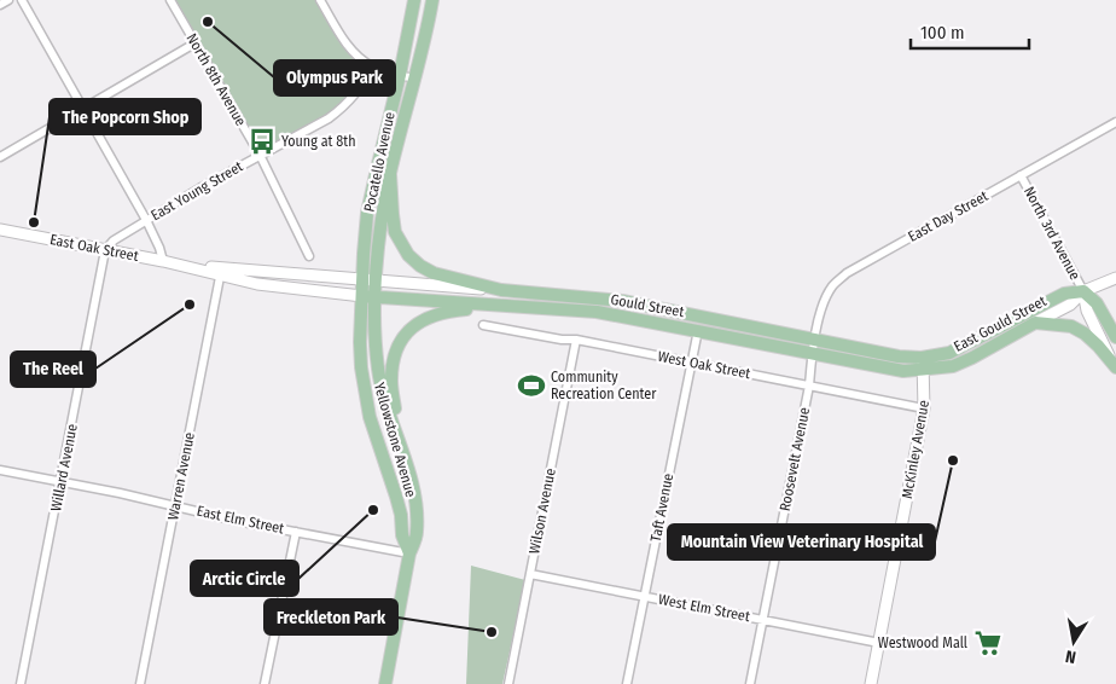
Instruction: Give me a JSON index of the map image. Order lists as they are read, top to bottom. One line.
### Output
{"streets":{"main road":["Pocatello Avenue","East Oak Street","Gould Street","East Gould Street","Yellowstone Avenue","McKinley Avenue"],"street":["North 8th Avenue","East Young Street","East Day Street","North 3rd Avenue","West Oak Street","Roosevelt Avenue","Willard Avenue","Warren Avenue","Taft Avenue","Wilson Avenue","East Elm Street","West Elm Street"]},"crossings":[["North 8th Avenue","East Young Street"],["Pocatello Avenue","East Oak Street"],["Pocatello Avenue","Gould Street"],["Pocatello Avenue","Yellowstone Avenue"],["East Young Street","East Oak Street"],["East Young Street","Willard Avenue"],["East Day Street","North 3rd Avenue"],["East Day Street","Gould Street"],["East Day Street","Roosevelt Avenue"],["North 3rd Avenue","East Gould Street"],["East Oak Street","Gould Street"],["East Oak Street","Yellowstone Avenue"],["East Oak Street","Willard Avenue"],["East Oak Street","Warren Avenue"],["Gould Street","East Gould Street"],["Gould Street","Yellowstone Avenue"],["Gould Street","McKinley Avenue"],["Gould Street","Roosevelt Avenue"],["Gould Street","Taft Avenue"],["East Gould Street","McKinley Avenue"],["West Oak Street","McKinley Avenue"],["West Oak Street","Roosevelt Avenue"],["West Oak Street","Taft Avenue"],["West Oak Street","Wilson Avenue"],["Yellowstone Avenue","East Elm Street"],["McKinley Avenue","West Elm Street"],["Roosevelt Avenue","West Elm Street"],["Willard Avenue","East Elm Street"],["Warren Avenue","East Elm Street"],["Taft Avenue","West Elm Street"],["Wilson Avenue","West Elm Street"]],"places":{"other":["Olympus Park","The Popcorn Shop","The Reel","Mountain View Veterinary Hospital","Arctic Circle","Freckleton Park"],"bus stop":["Young at 8th"],"sports":["Community Recreation Center"],"supermarket":["Westwood Mall"]},"scale_bar":"100 m","north":"bottom"}
